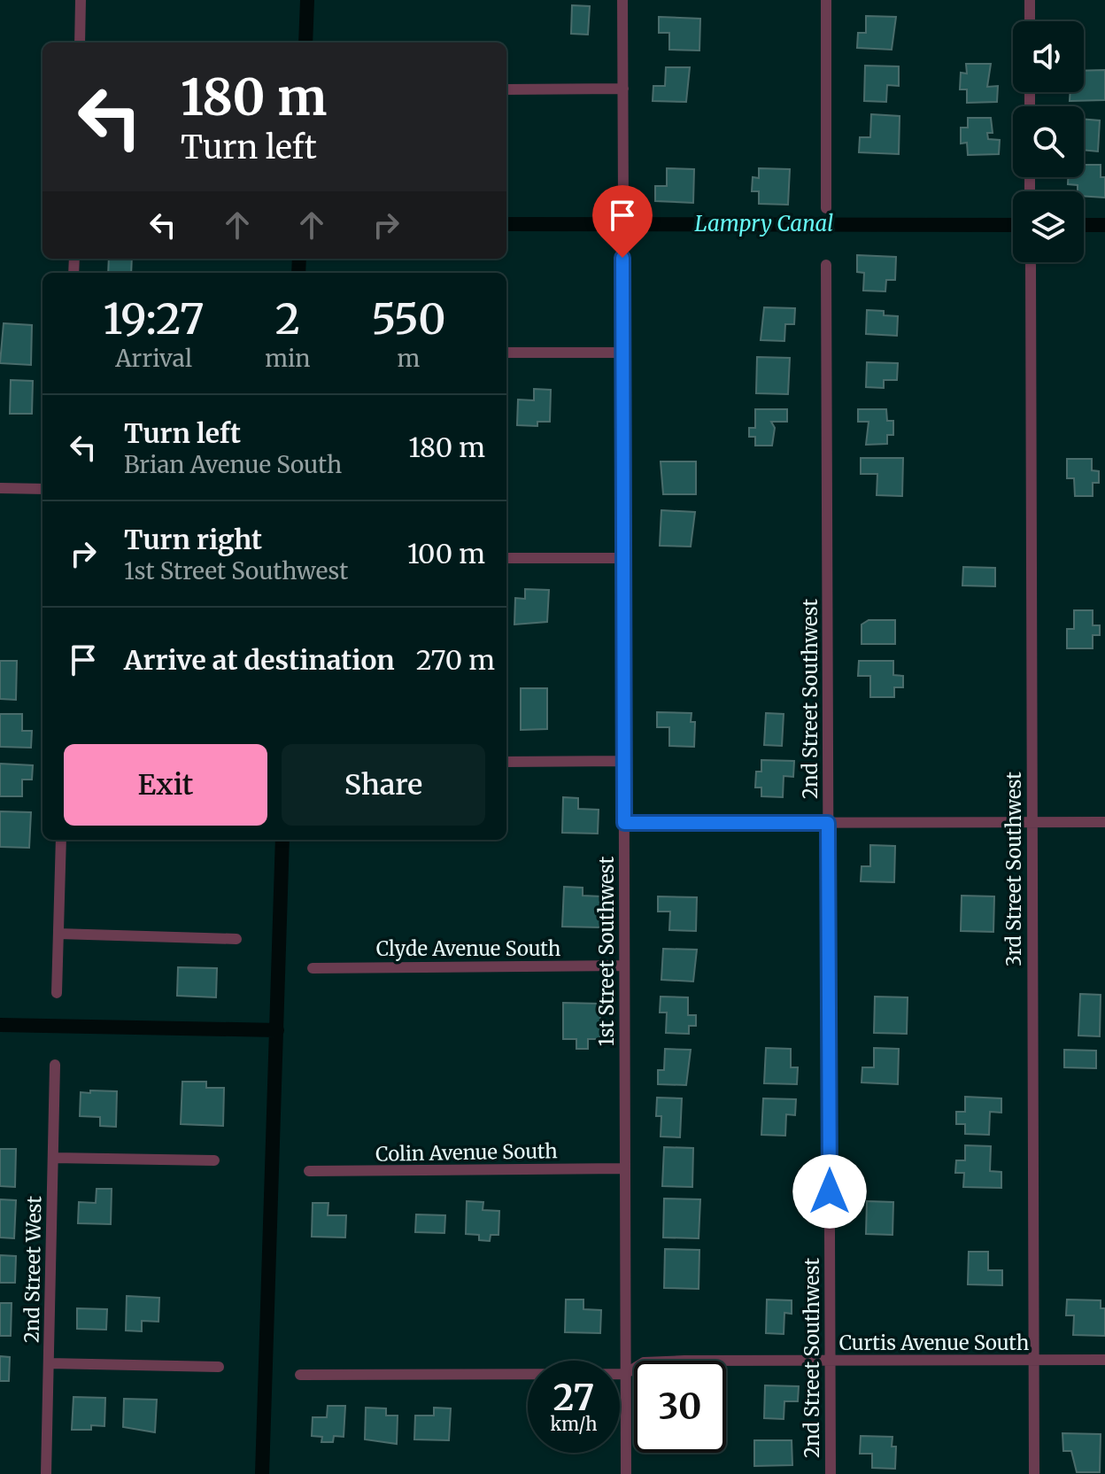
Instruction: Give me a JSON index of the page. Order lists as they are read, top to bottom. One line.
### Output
{"streets":{"street":["2nd Street Southwest","3rd Street Southwest","Clyde Avenue South","1st Street Southwest","Colin Avenue South","2nd Street West","Curtis Avenue South"]},"crossings":[["2nd Street Southwest","Curtis Avenue South"],["3rd Street Southwest","Curtis Avenue South"],["Clyde Avenue South","1st Street Southwest"],["1st Street Southwest","Colin Avenue South"],["1st Street Southwest","Curtis Avenue South"]],"water":["Lampry Canal"],"page":{"turn":["180 m","Turn left"],"eta":["19:27","Arrival","2","min","550","m"],"list":[{"name":"Turn left","note":"Brian Avenue South","value":"180 m"},{"name":"Turn right","note":"1st Street Southwest","value":"100 m"},{"name":"Arrive at destination","value":"270 m"}],"buttons":["Exit","Share"],"speed":"27 km/h","limit":"30"}}
